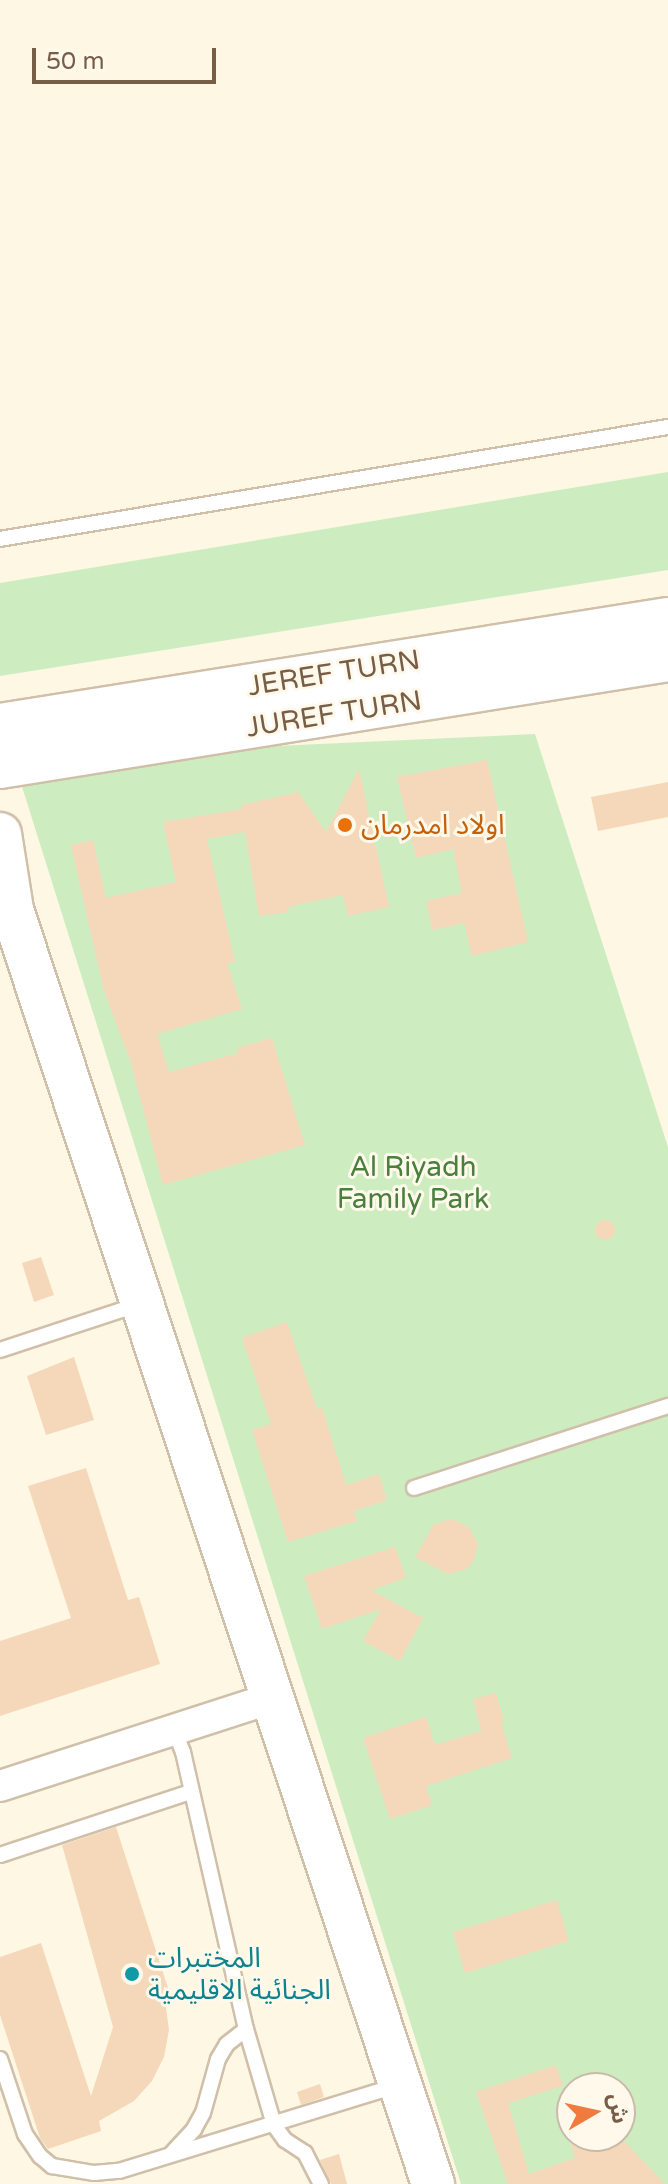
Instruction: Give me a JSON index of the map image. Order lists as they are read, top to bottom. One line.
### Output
{"streets":{"street":["JEREF TURN","JUREF TURN"]},"parks":["Al Riyadh Family Park"],"places":["اولاد امدرمان","المختبرات الجنائية الاقليمية"],"scale_bar":"50 m","north":"right"}
